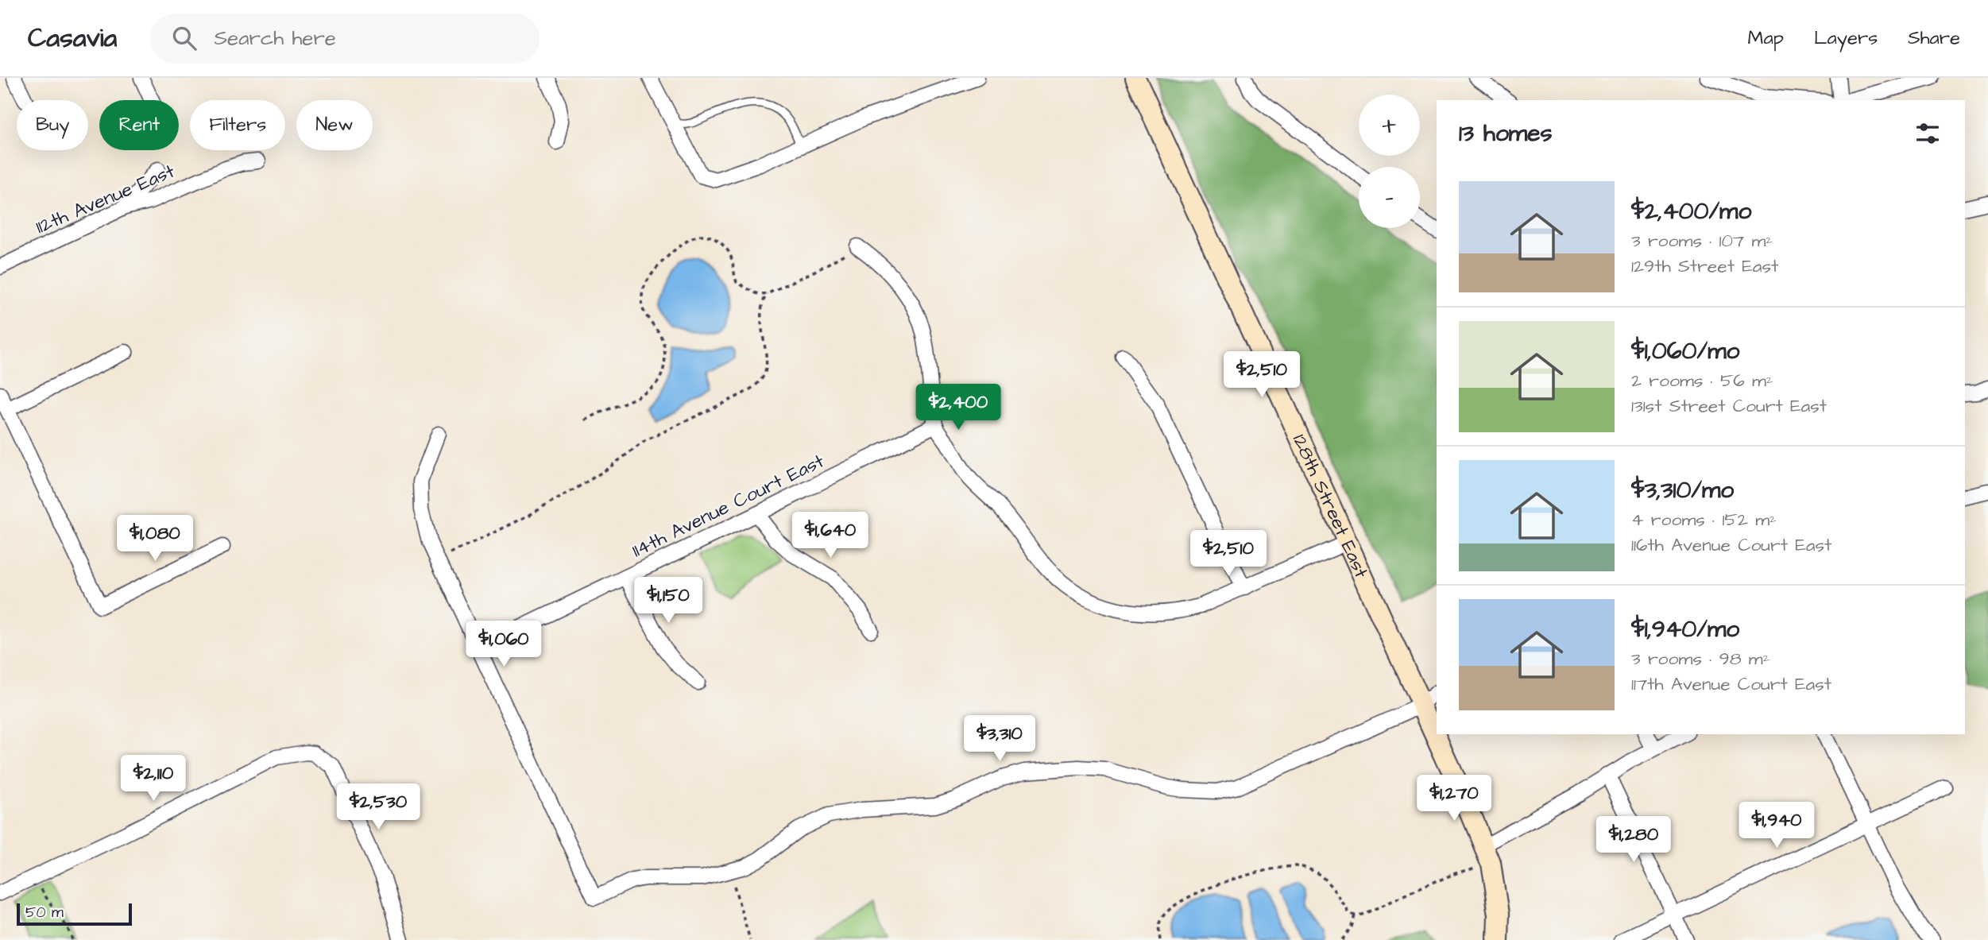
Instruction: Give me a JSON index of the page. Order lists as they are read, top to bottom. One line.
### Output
{"streets":{"street":["112th Avenue East","114th Avenue Court East","128th Street East"]},"scale_bar":"50 m","page":{"header":"Casavia","search":"Search here","nav":["Map","Layers","Share"],"map_buttons":["+","−"],"chip":["Buy","Rent","Filters","New"],"heading":"13 homes","list":[{"name":"$2,400/mo","note":"3 rooms · 107 m² · 129th Street East"},{"name":"$1,060/mo","note":"2 rooms · 56 m² · 131st Street Court East"},{"name":"$3,310/mo","note":"4 rooms · 152 m² · 116th Avenue Court East"},{"name":"$1,940/mo","note":"3 rooms · 98 m² · 117th Avenue Court East"}],"price":["$2,510","$2,400","$1,640","$1,080","$2,510","$1,150","$1,060","$3,310","$2,110","$1,270","$2,530","$1,940","$1,280"],"scale":"50 m"}}
